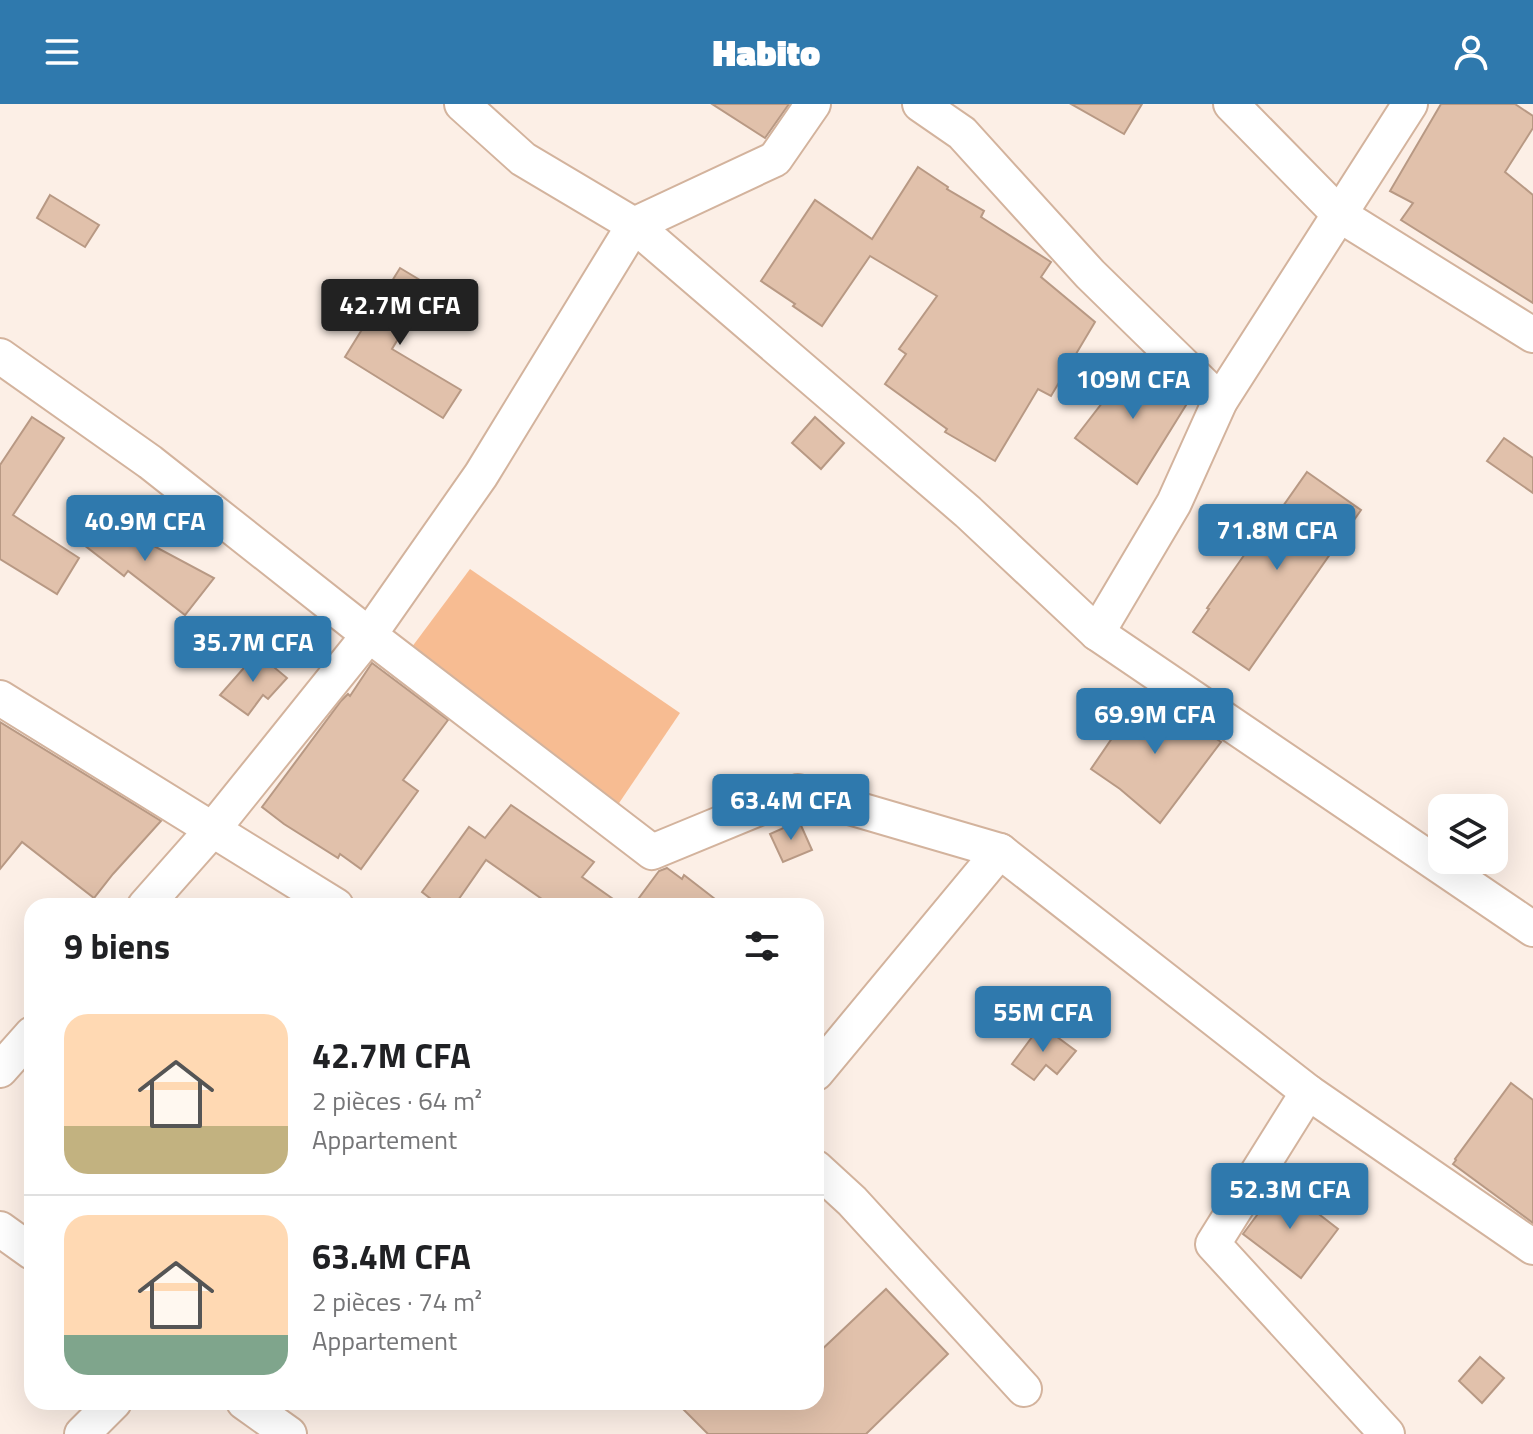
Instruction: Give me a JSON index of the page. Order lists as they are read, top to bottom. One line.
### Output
{"page":{"header":"Habito","price":["42.7M CFA","109M CFA","40.9M CFA","71.8M CFA","35.7M CFA","69.9M CFA","63.4M CFA","55M CFA","52.3M CFA"],"heading":"9 biens","list":[{"name":"42.7M CFA","note":"2 pièces · 64 m² · Appartement"},{"name":"63.4M CFA","note":"2 pièces · 74 m² · Appartement"}]}}
